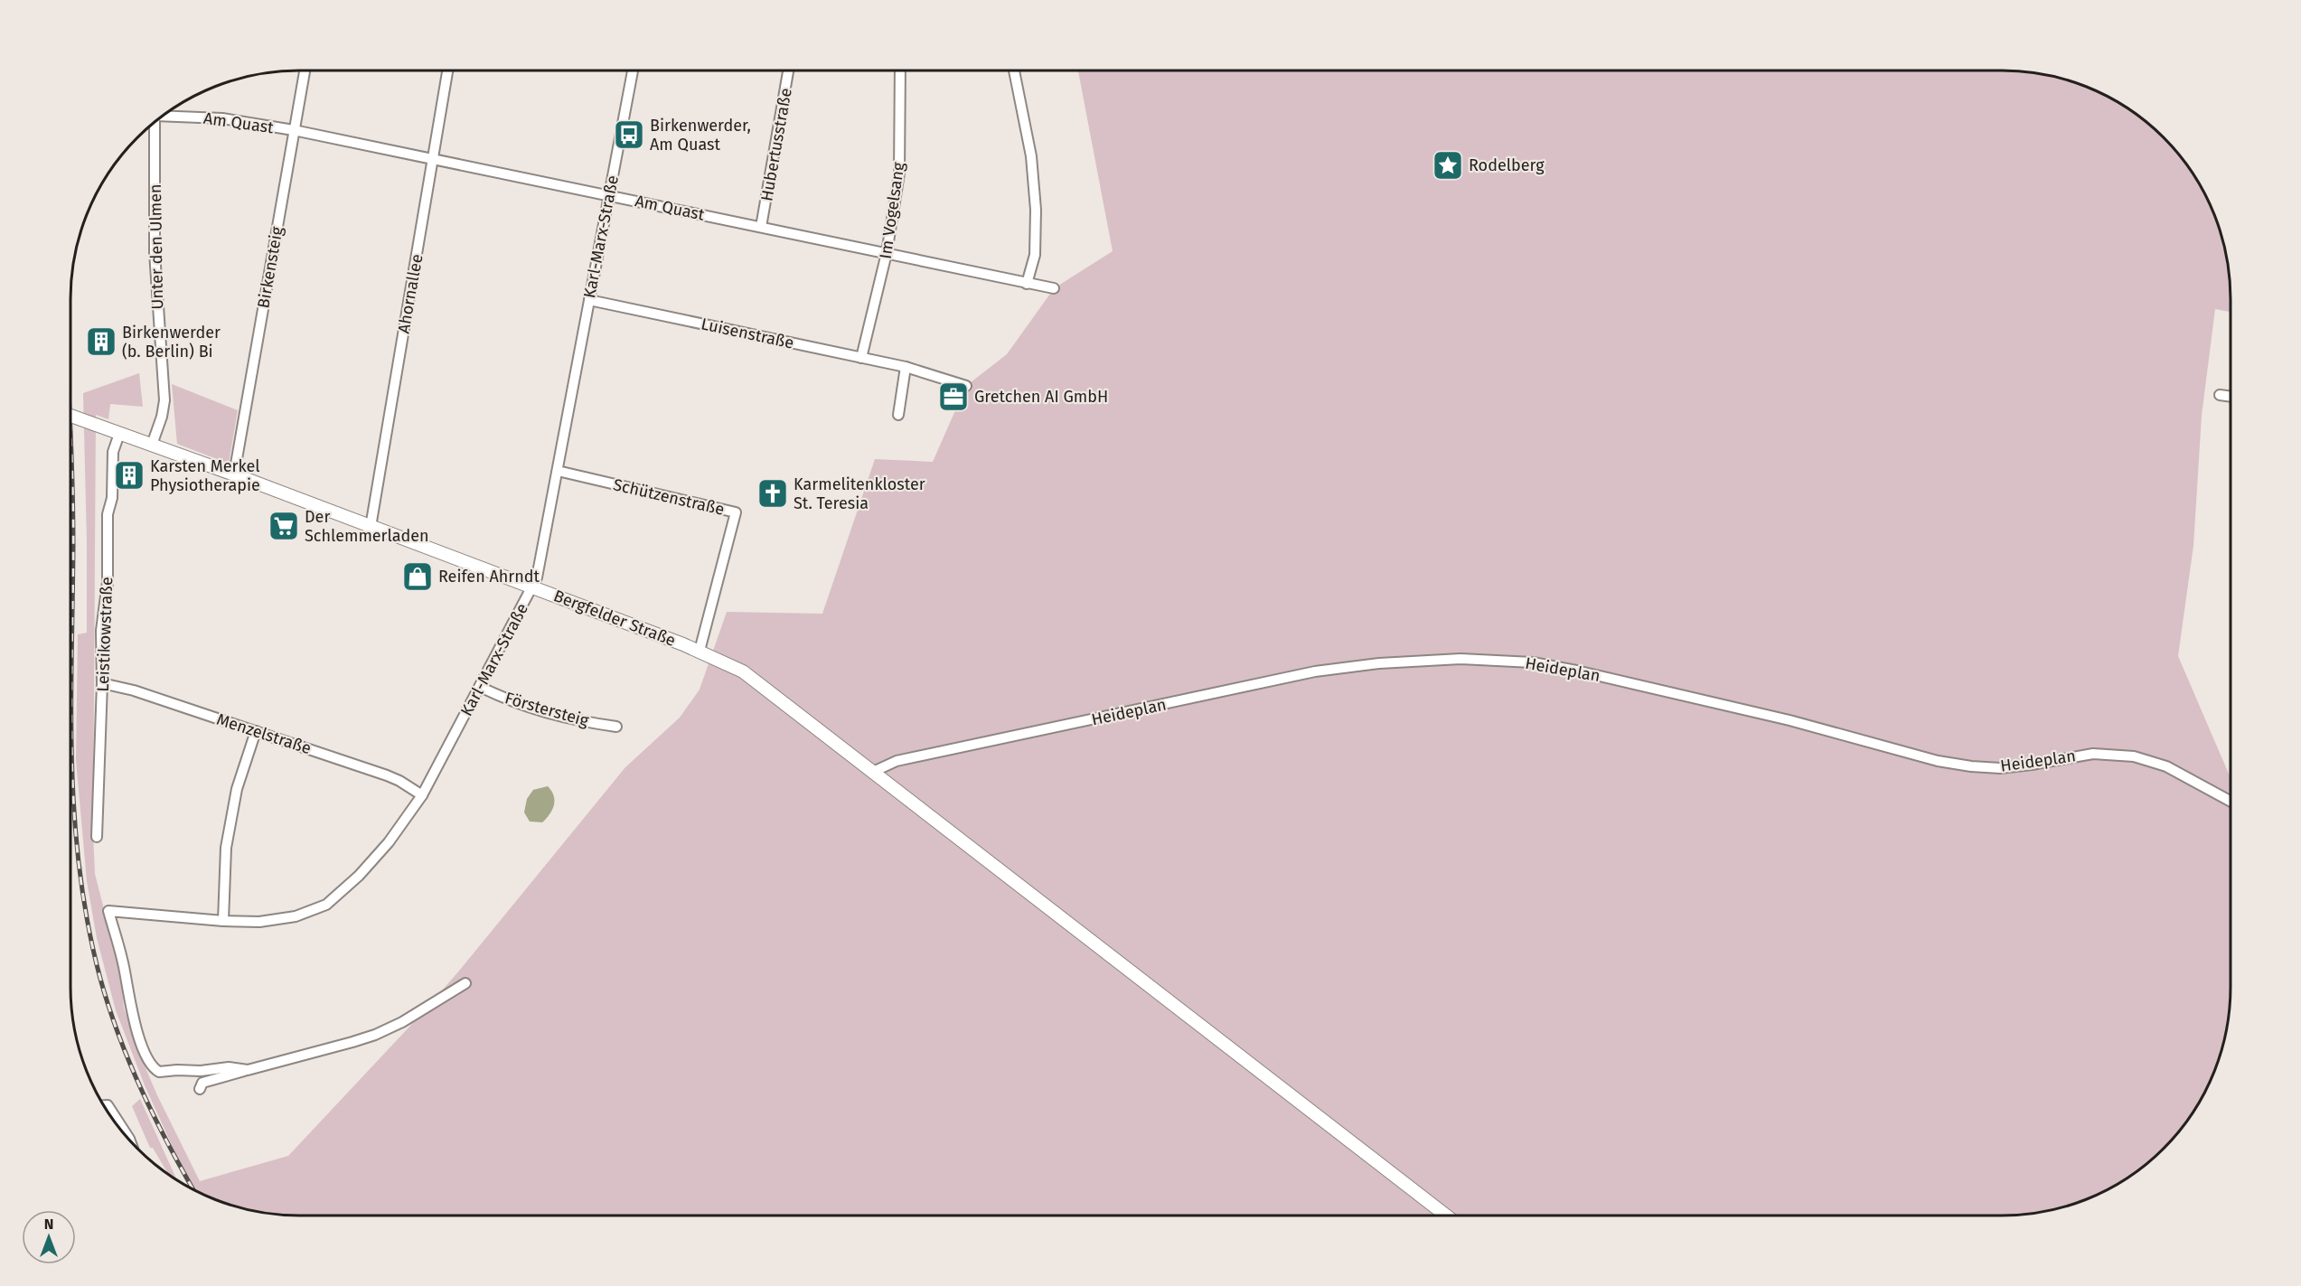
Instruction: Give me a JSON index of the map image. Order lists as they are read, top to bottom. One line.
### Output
{"streets":{"main road":["Bergfelder Straße"],"street":["Am Quast","Hubertusstraße","Im Vogelsang","Karl-Marx-Straße","Unter den Ulmen","Birkensteig","Ahornallee","Luisenstraße","Schützenstraße","Leistikowstraße","Heideplan","Förstersteig","Menzelstraße"]},"crossings":[["Am Quast","Hubertusstraße"],["Am Quast","Im Vogelsang"],["Am Quast","Karl-Marx-Straße"],["Am Quast","Birkensteig"],["Am Quast","Ahornallee"],["Im Vogelsang","Luisenstraße"],["Karl-Marx-Straße","Luisenstraße"],["Karl-Marx-Straße","Schützenstraße"],["Karl-Marx-Straße","Bergfelder Straße"],["Karl-Marx-Straße","Förstersteig"],["Karl-Marx-Straße","Menzelstraße"],["Unter den Ulmen","Bergfelder Straße"],["Birkensteig","Bergfelder Straße"],["Ahornallee","Bergfelder Straße"],["Schützenstraße","Bergfelder Straße"],["Bergfelder Straße","Leistikowstraße"],["Bergfelder Straße","Heideplan"],["Leistikowstraße","Menzelstraße"]],"places":{"bus stop":["Birkenwerder, Am Quast"],"place":["Rodelberg"],"building":["Birkenwerder (b. Berlin) Bi","Karsten Merkel Physiotherapie"],"office":["Gretchen AI GmbH"],"church":["Karmelitenkloster St. Teresia"],"supermarket":["Der Schlemmerladen"],"shop":["Reifen Ahrndt"]},"north":"top"}
